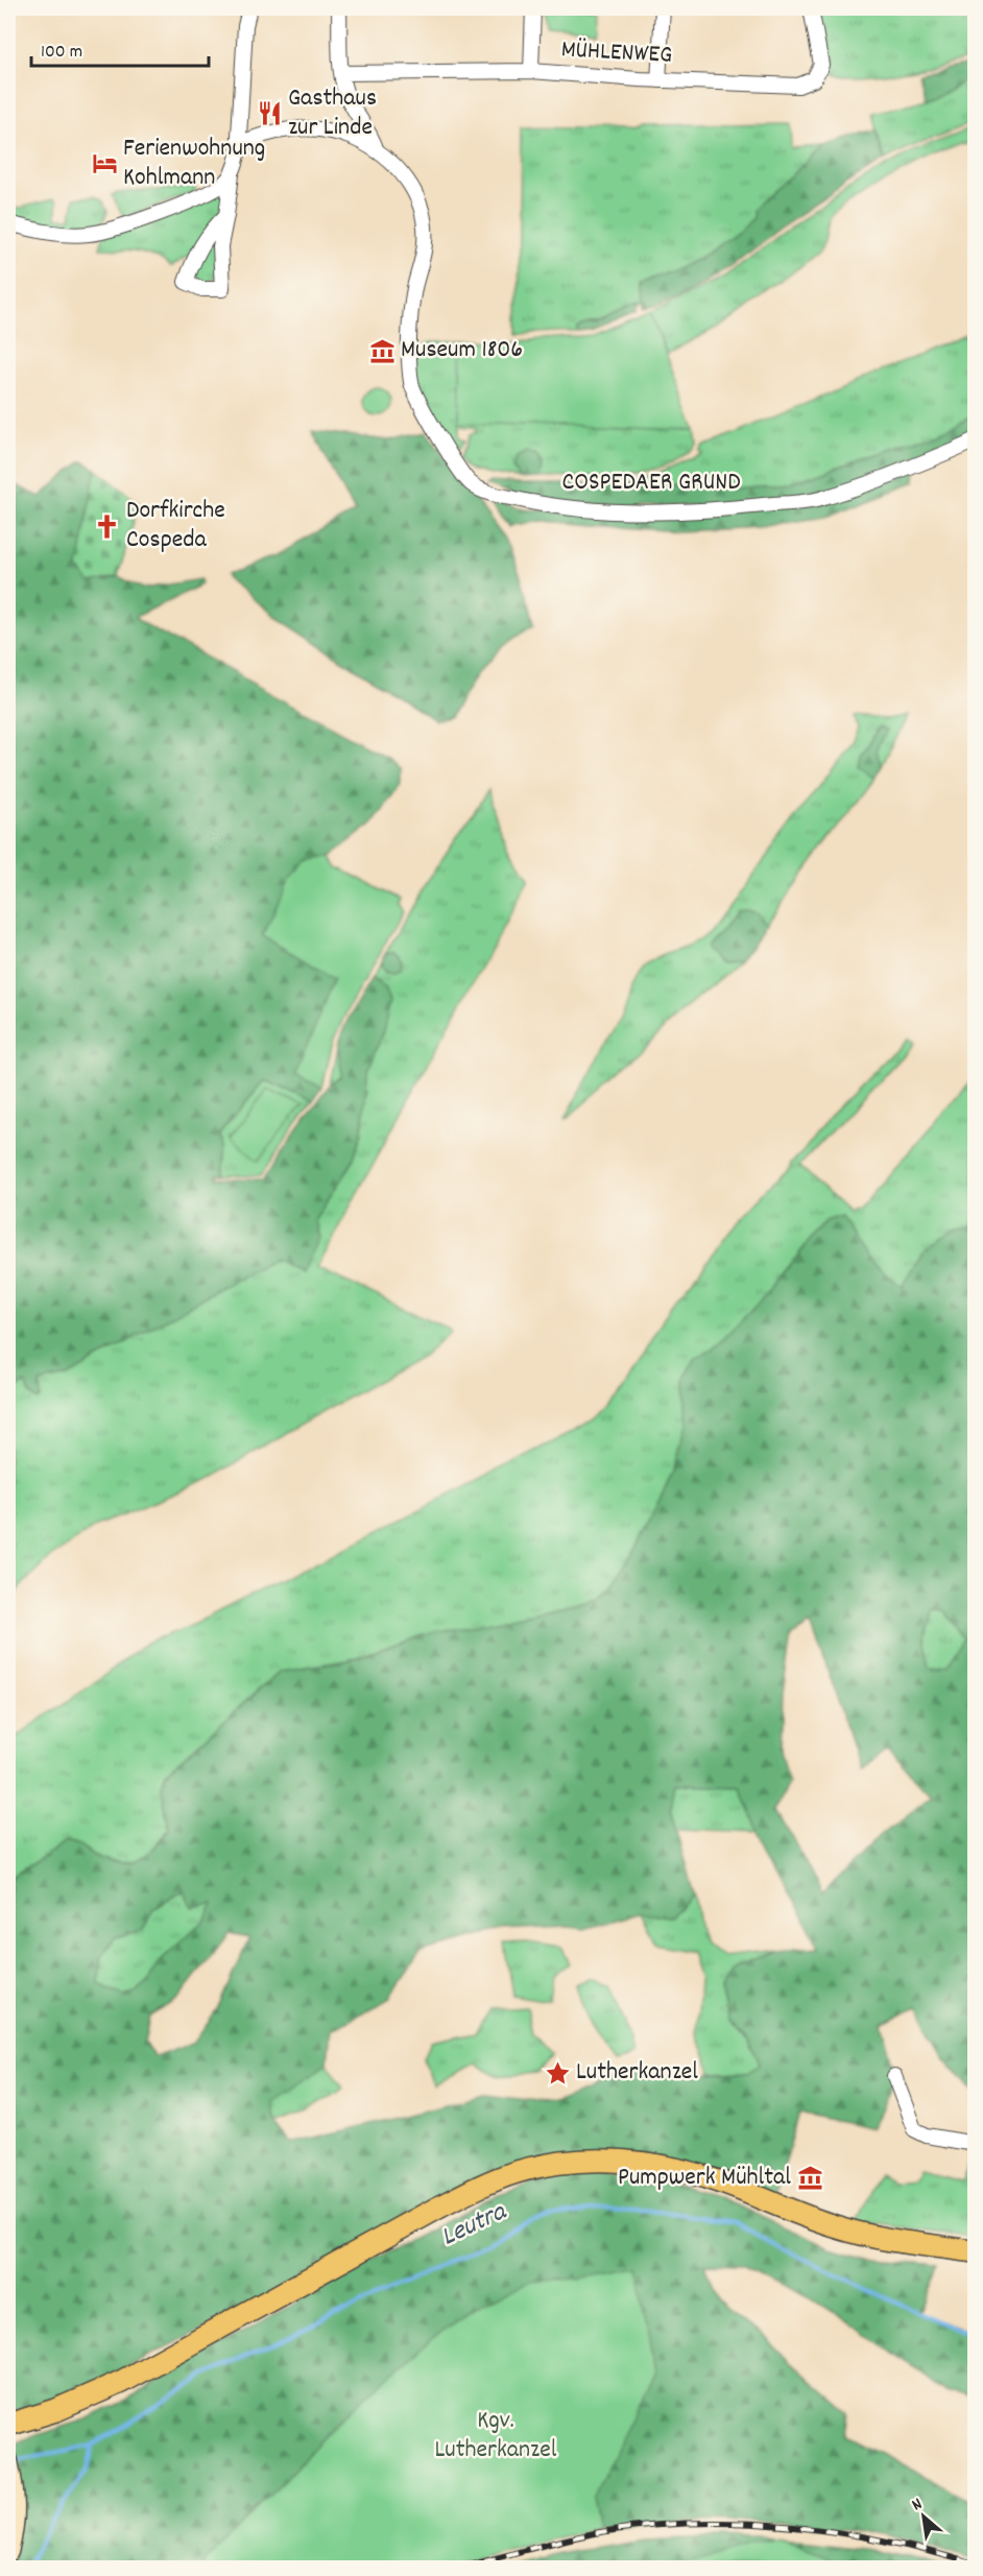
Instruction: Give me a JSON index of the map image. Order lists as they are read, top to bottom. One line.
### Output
{"streets":{"street":["MÜHLENWEG","COSPEDAER GRUND"]},"water":["Leutra"],"parks":["Kgv. Lutherkanzel"],"places":{"restaurant":["Gasthaus zur Linde"],"hotel":["Ferienwohnung Kohlmann"],"museum":["Museum 1806","Pumpwerk Mühltal"],"church":["Dorfkirche Cospeda"],"place":["Lutherkanzel"]},"scale_bar":"100 m","north":"top left"}
